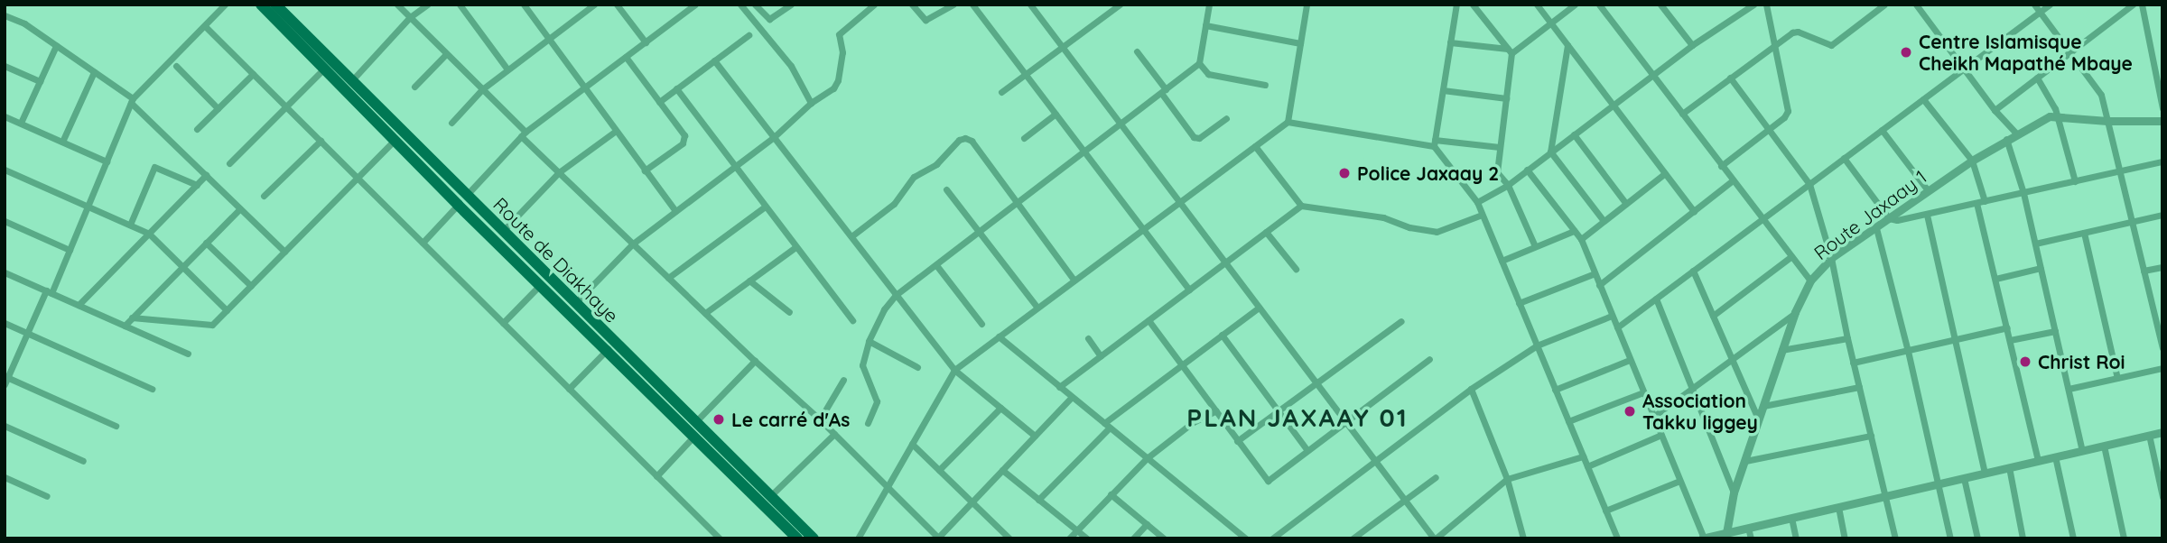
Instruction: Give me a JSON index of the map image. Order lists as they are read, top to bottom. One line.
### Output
{"streets":{"main road":["Route de Diakhaye"],"street":["Route Jaxaay 1"]},"districts":["PLAN JAXAAY 01"],"places":["Centre Islamisque Cheikh Mapathé Mbaye","Police Jaxaay 2","Christ Roi","Association Takku liggey","Le carré d'As"]}
